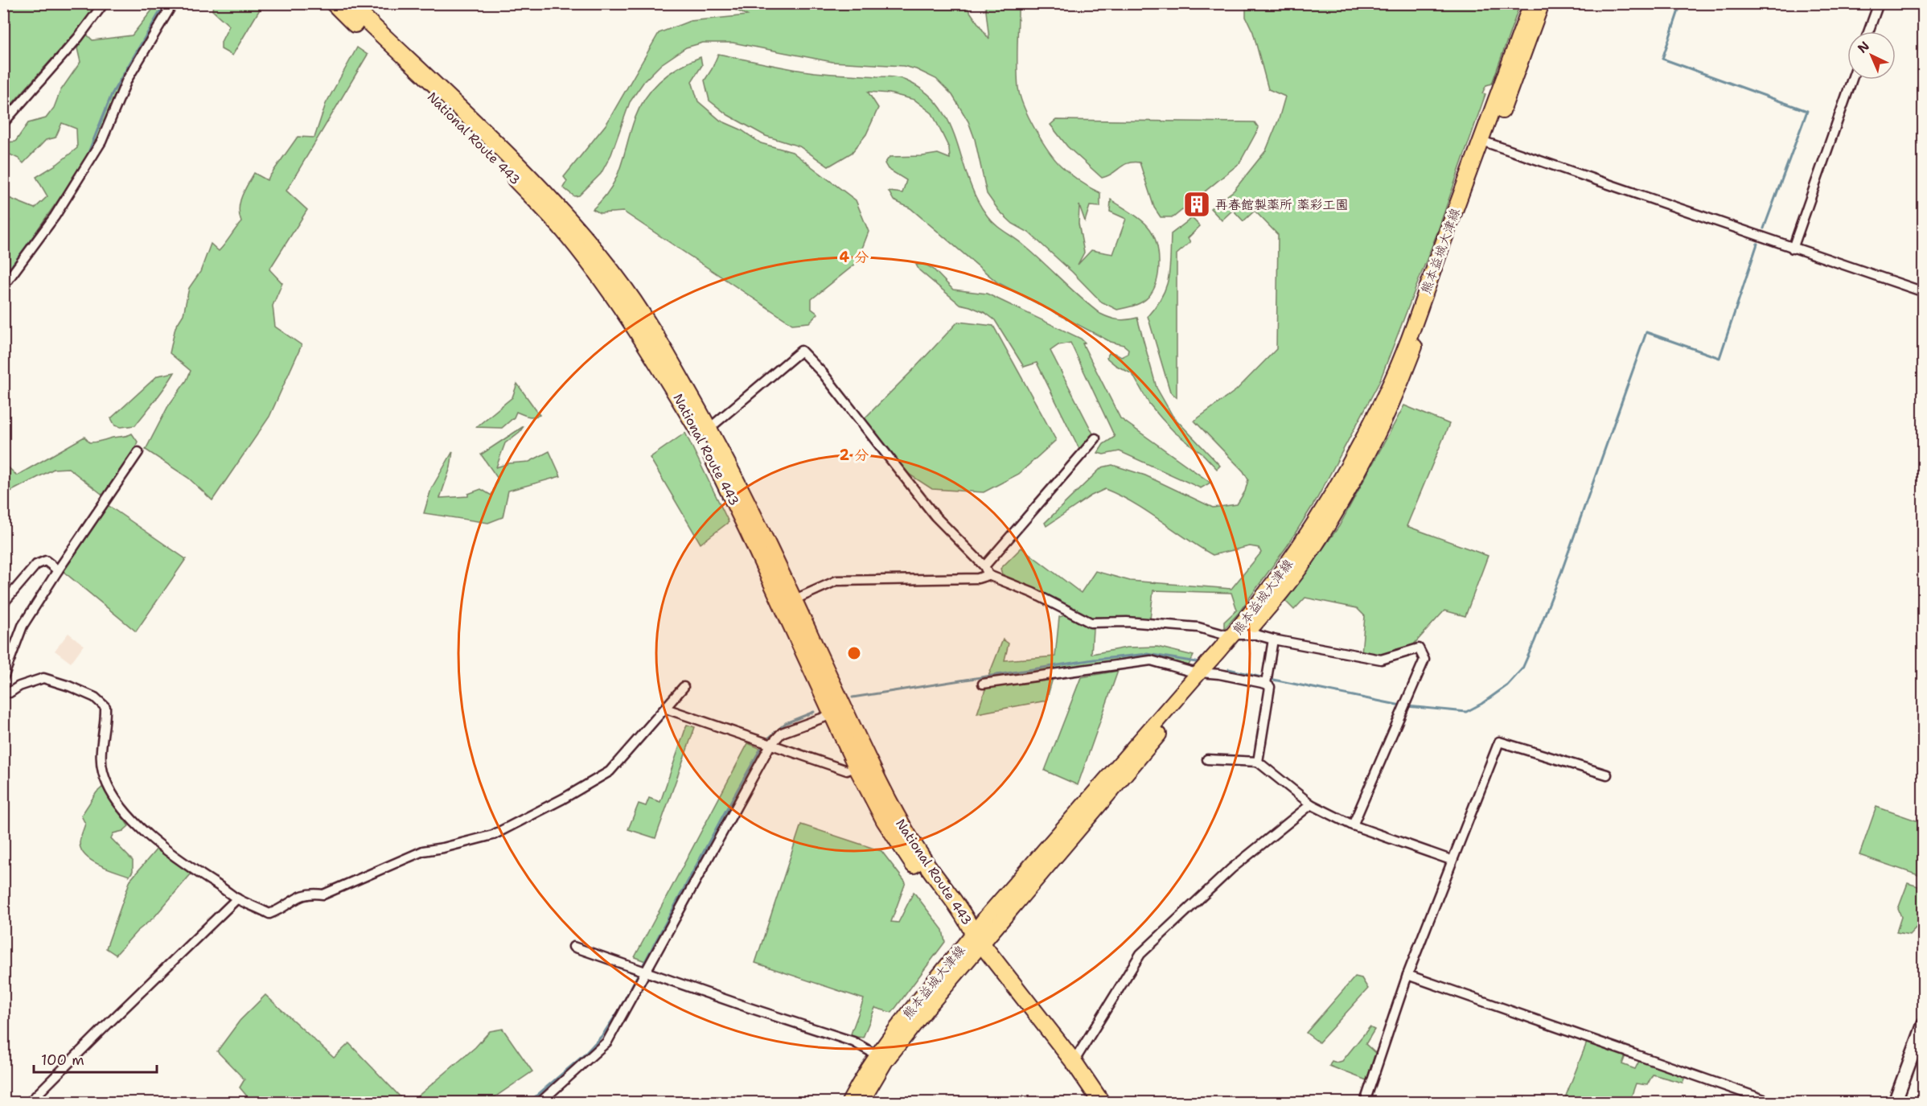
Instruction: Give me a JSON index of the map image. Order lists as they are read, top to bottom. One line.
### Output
{"streets":{"highway":["National Route 443"],"main road":["熊本益城大津線"]},"crossings":[["National Route 443","熊本益城大津線"]],"places":{"building":["再春館製薬所 薬彩工園"]},"scale_bar":"100 m","north":"top left","rings":["4 分","2 分"]}
